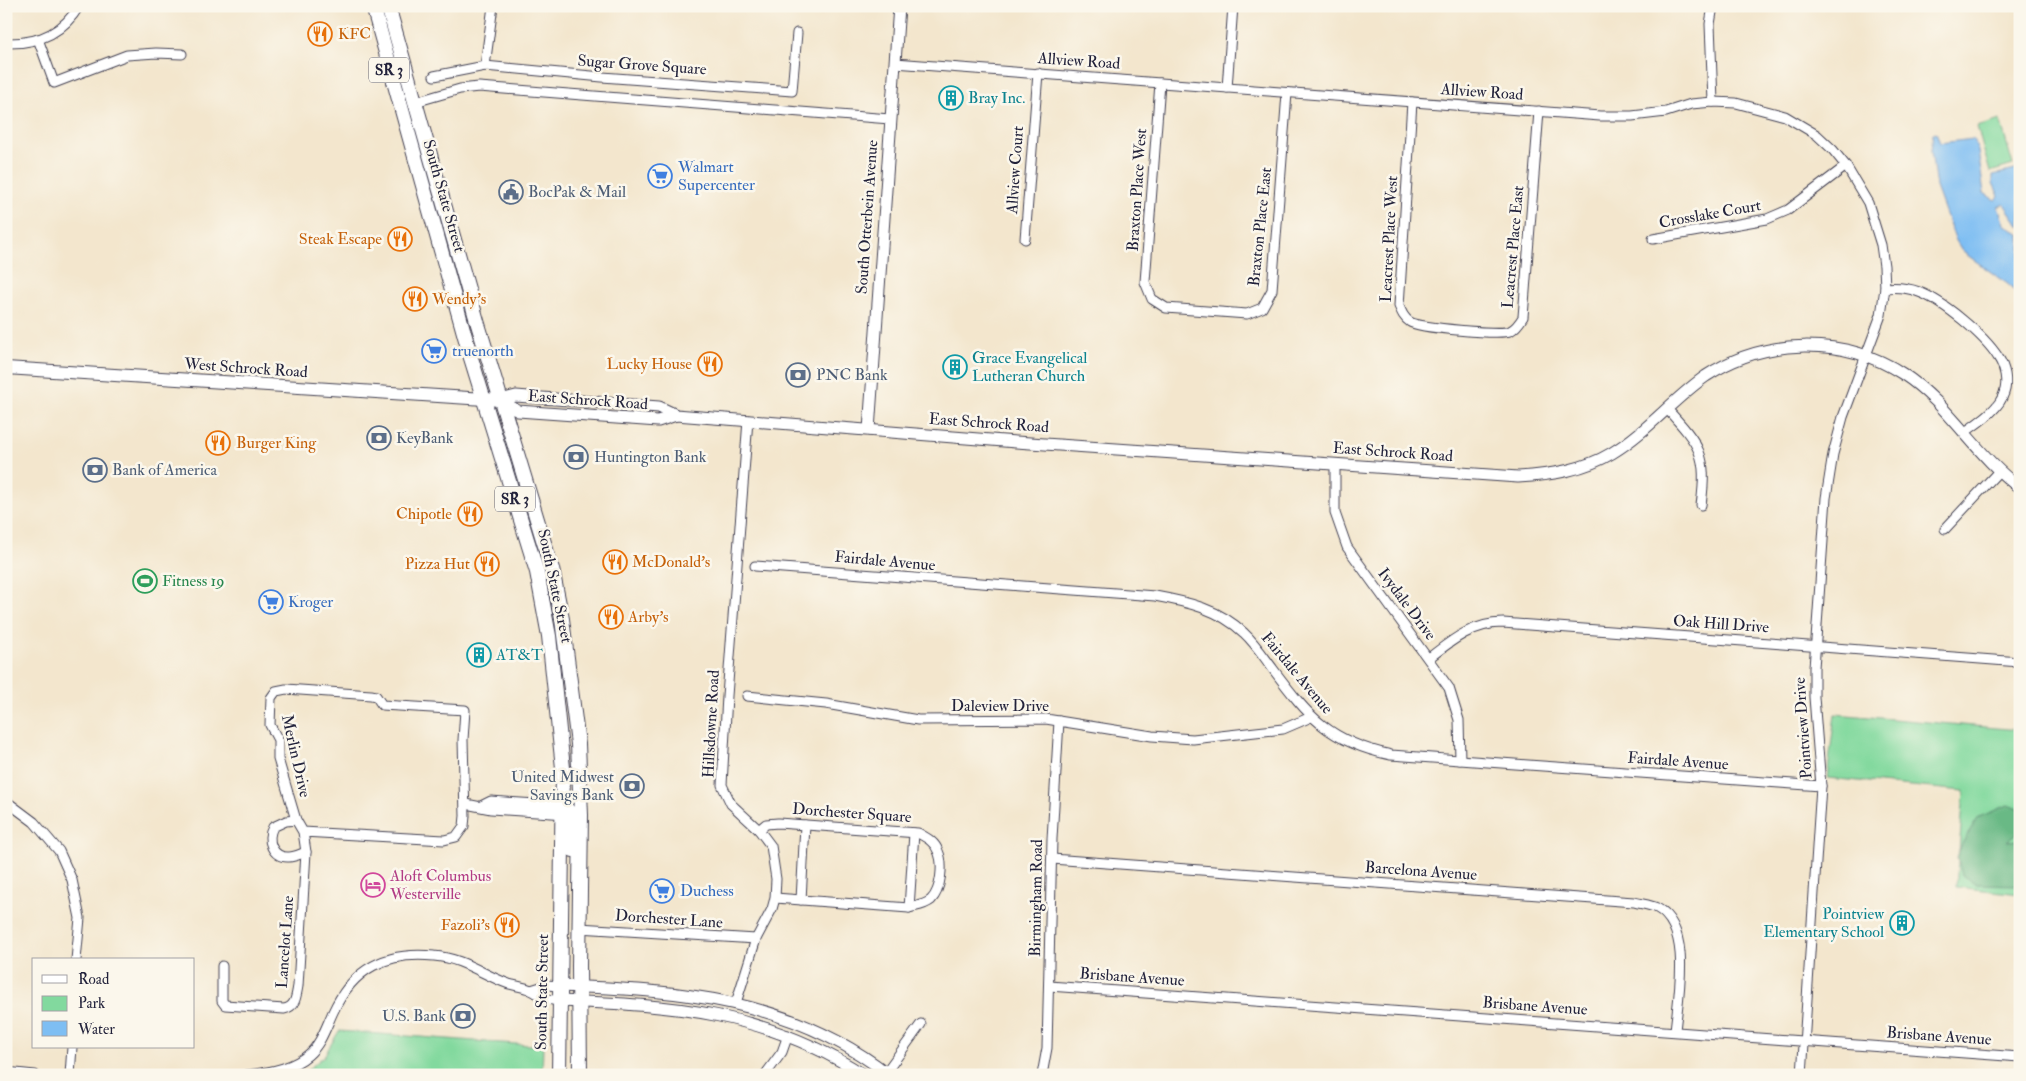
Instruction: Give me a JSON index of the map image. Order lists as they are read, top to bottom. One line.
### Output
{"streets":{"main road":["SR 3","South State Street","West Schrock Road","East Schrock Road"],"street":["Allview Road","Sugar Grove Square","Allview Court","Braxton Place West","Crosslake Court","South Otterbein Avenue","Braxton Place East","Leacrest Place West","Leacrest Place East","Fairdale Avenue","Ivydale Drive","Oak Hill Drive","Daleview Drive","Hillsdowne Road","Pointview Drive","Merlin Drive","Dorchester Square","Barcelona Avenue","Birmingham Road","Dorchester Lane","Lancelot Lane","Brisbane Avenue"]},"crossings":[["Allview Road","Allview Court"],["Allview Road","Braxton Place West"],["Allview Road","Crosslake Court"],["Allview Road","South Otterbein Avenue"],["Allview Road","Braxton Place East"],["Allview Road","Leacrest Place West"],["Allview Road","Leacrest Place East"],["Allview Road","East Schrock Road"],["Allview Road","Pointview Drive"],["Braxton Place West","Braxton Place East"],["South State Street","West Schrock Road"],["South State Street","East Schrock Road"],["South State Street","Dorchester Lane"],["South Otterbein Avenue","East Schrock Road"],["Leacrest Place West","Leacrest Place East"],["West Schrock Road","East Schrock Road"],["East Schrock Road","Ivydale Drive"],["East Schrock Road","Hillsdowne Road"],["East Schrock Road","Pointview Drive"],["Fairdale Avenue","Ivydale Drive"],["Fairdale Avenue","Daleview Drive"],["Fairdale Avenue","Pointview Drive"],["Ivydale Drive","Oak Hill Drive"],["Oak Hill Drive","Pointview Drive"],["Daleview Drive","Birmingham Road"],["Hillsdowne Road","Dorchester Square"],["Hillsdowne Road","Dorchester Lane"],["Pointview Drive","Brisbane Avenue"],["Merlin Drive","Lancelot Lane"],["Barcelona Avenue","Birmingham Road"],["Barcelona Avenue","Brisbane Avenue"],["Birmingham Road","Brisbane Avenue"]],"places":{"restaurant":["KFC","Steak Escape","Wendy's","Lucky House","Burger King","Chipotle","McDonald's","Pizza Hut","Arby's","Fazoli's"],"building":["Bray Inc.","Grace Evangelical Lutheran Church","AT&T","Pointview Elementary School"],"supermarket":["Walmart Supercenter","truenorth","Kroger","Duchess"],"public building":["BocPak & Mail"],"bank":["PNC Bank","KeyBank","Huntington Bank","Bank of America","United Midwest Savings Bank","U.S. Bank"],"sports":["Fitness 19"],"hotel":["Aloft Columbus Westerville"]},"legend":["Road","Park","Water"]}
